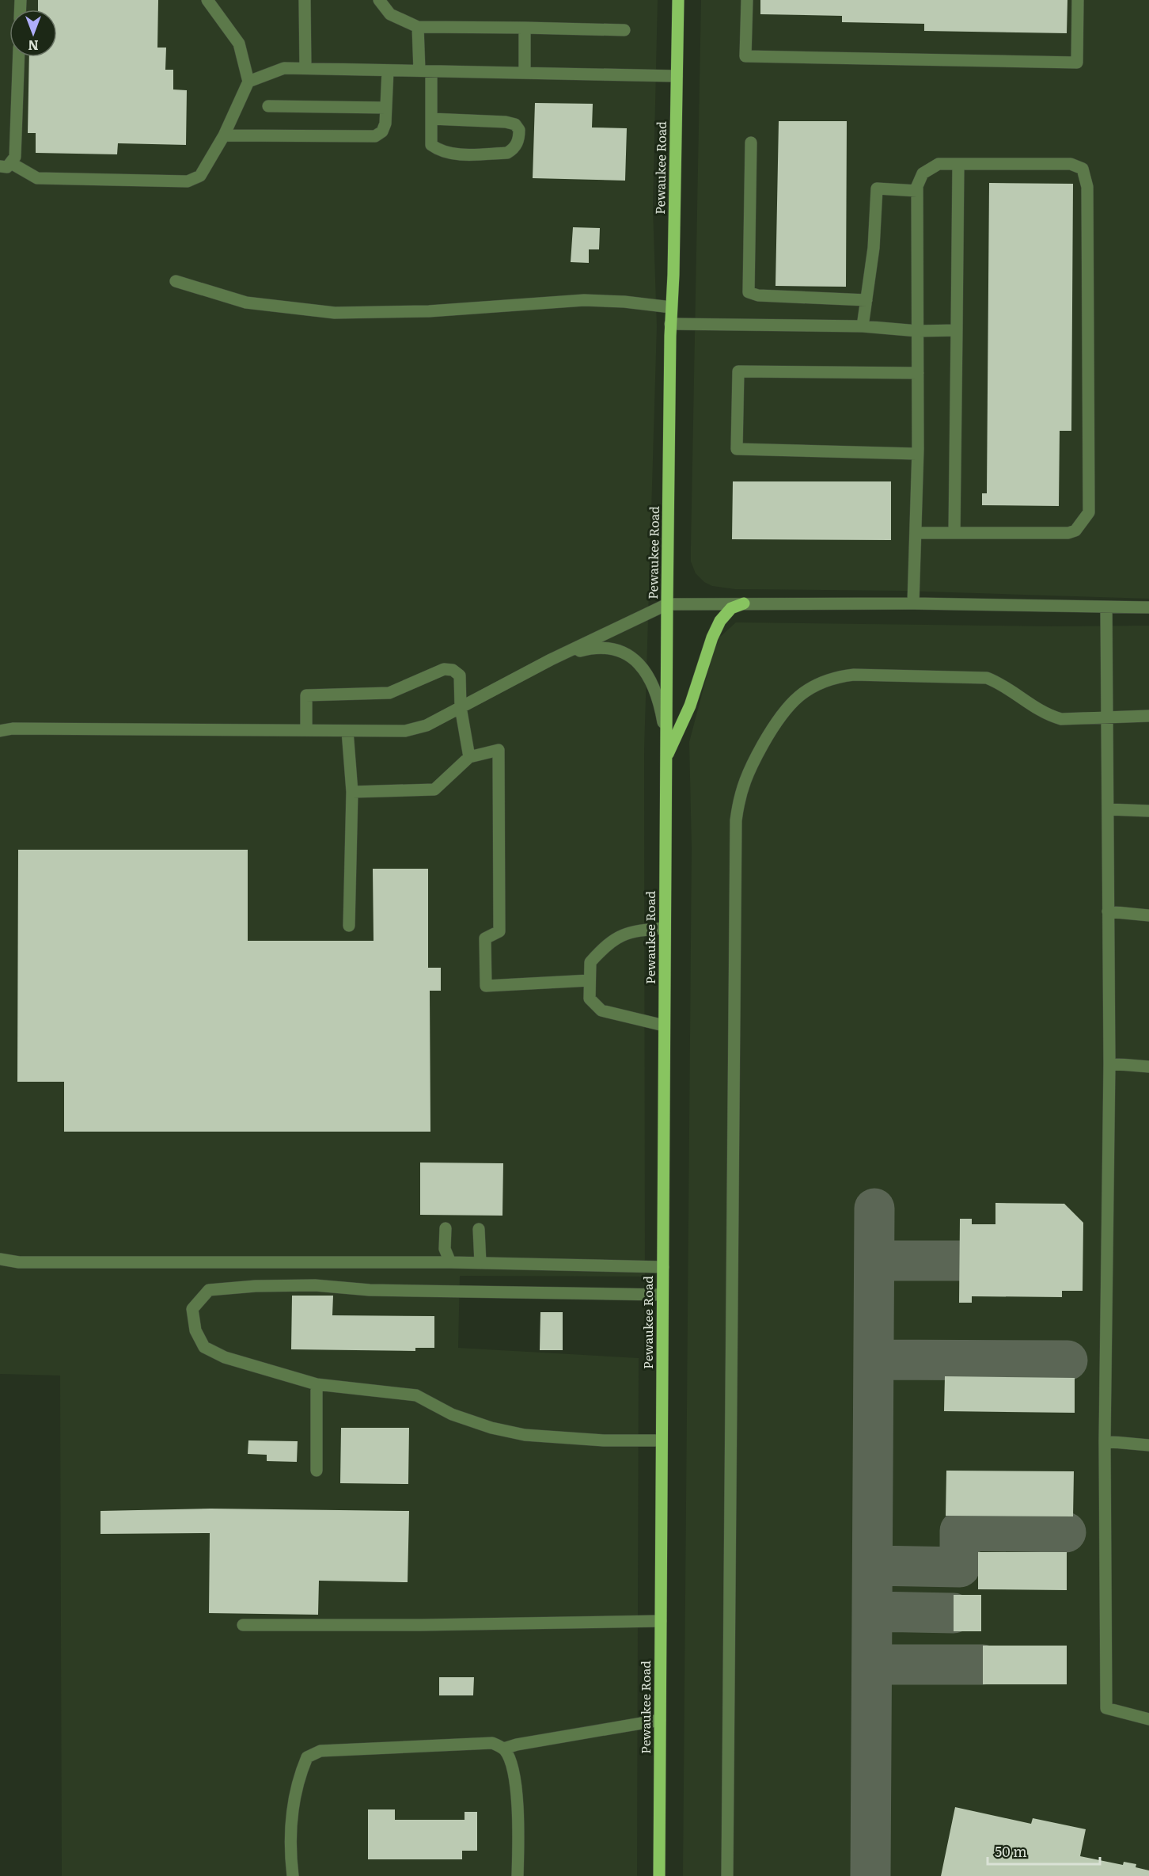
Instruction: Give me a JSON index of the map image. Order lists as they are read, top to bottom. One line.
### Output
{"streets":{"main road":["Pewaukee Road"]},"scale_bar":"50 m","north":"bottom"}
